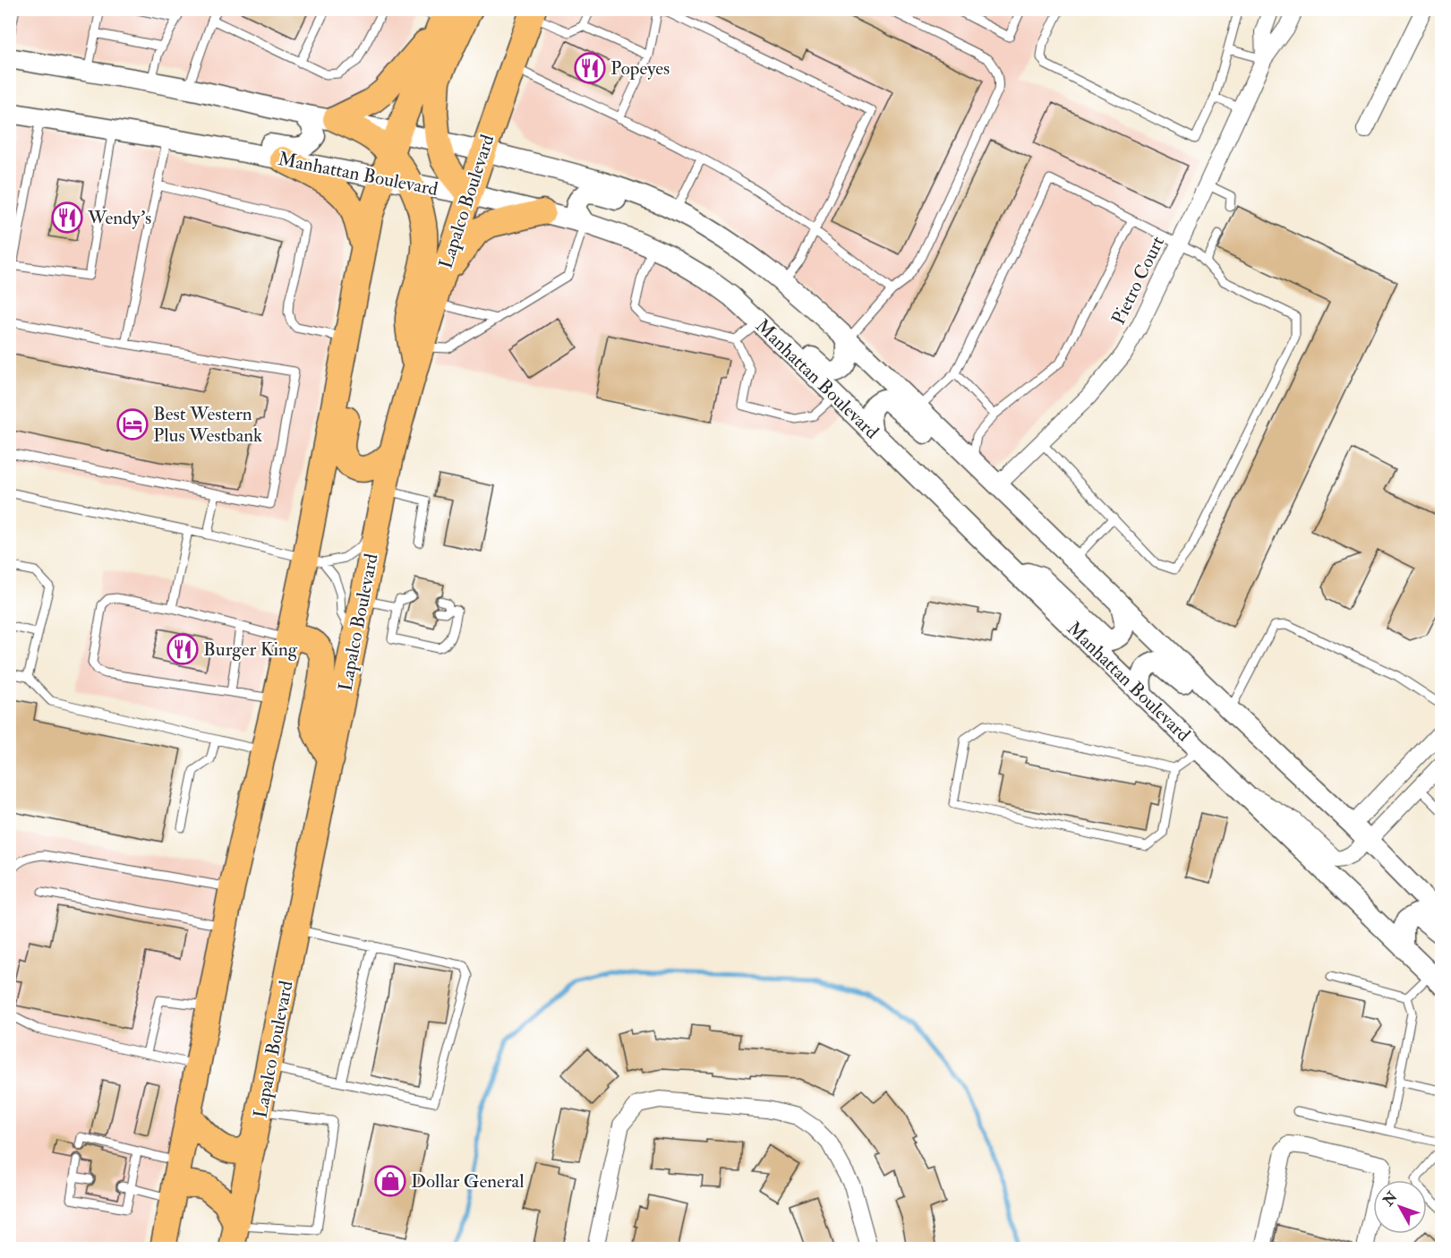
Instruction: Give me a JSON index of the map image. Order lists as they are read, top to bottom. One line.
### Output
{"streets":{"main road":["Lapalco Boulevard"],"street":["Manhattan Boulevard","Pietro Court"]},"crossings":[["Manhattan Boulevard","Lapalco Boulevard"]],"places":{"restaurant":["Popeyes","Wendy's","Burger King"],"hotel":["Best Western Plus Westbank"],"shop":["Dollar General"]},"north":"top left"}
